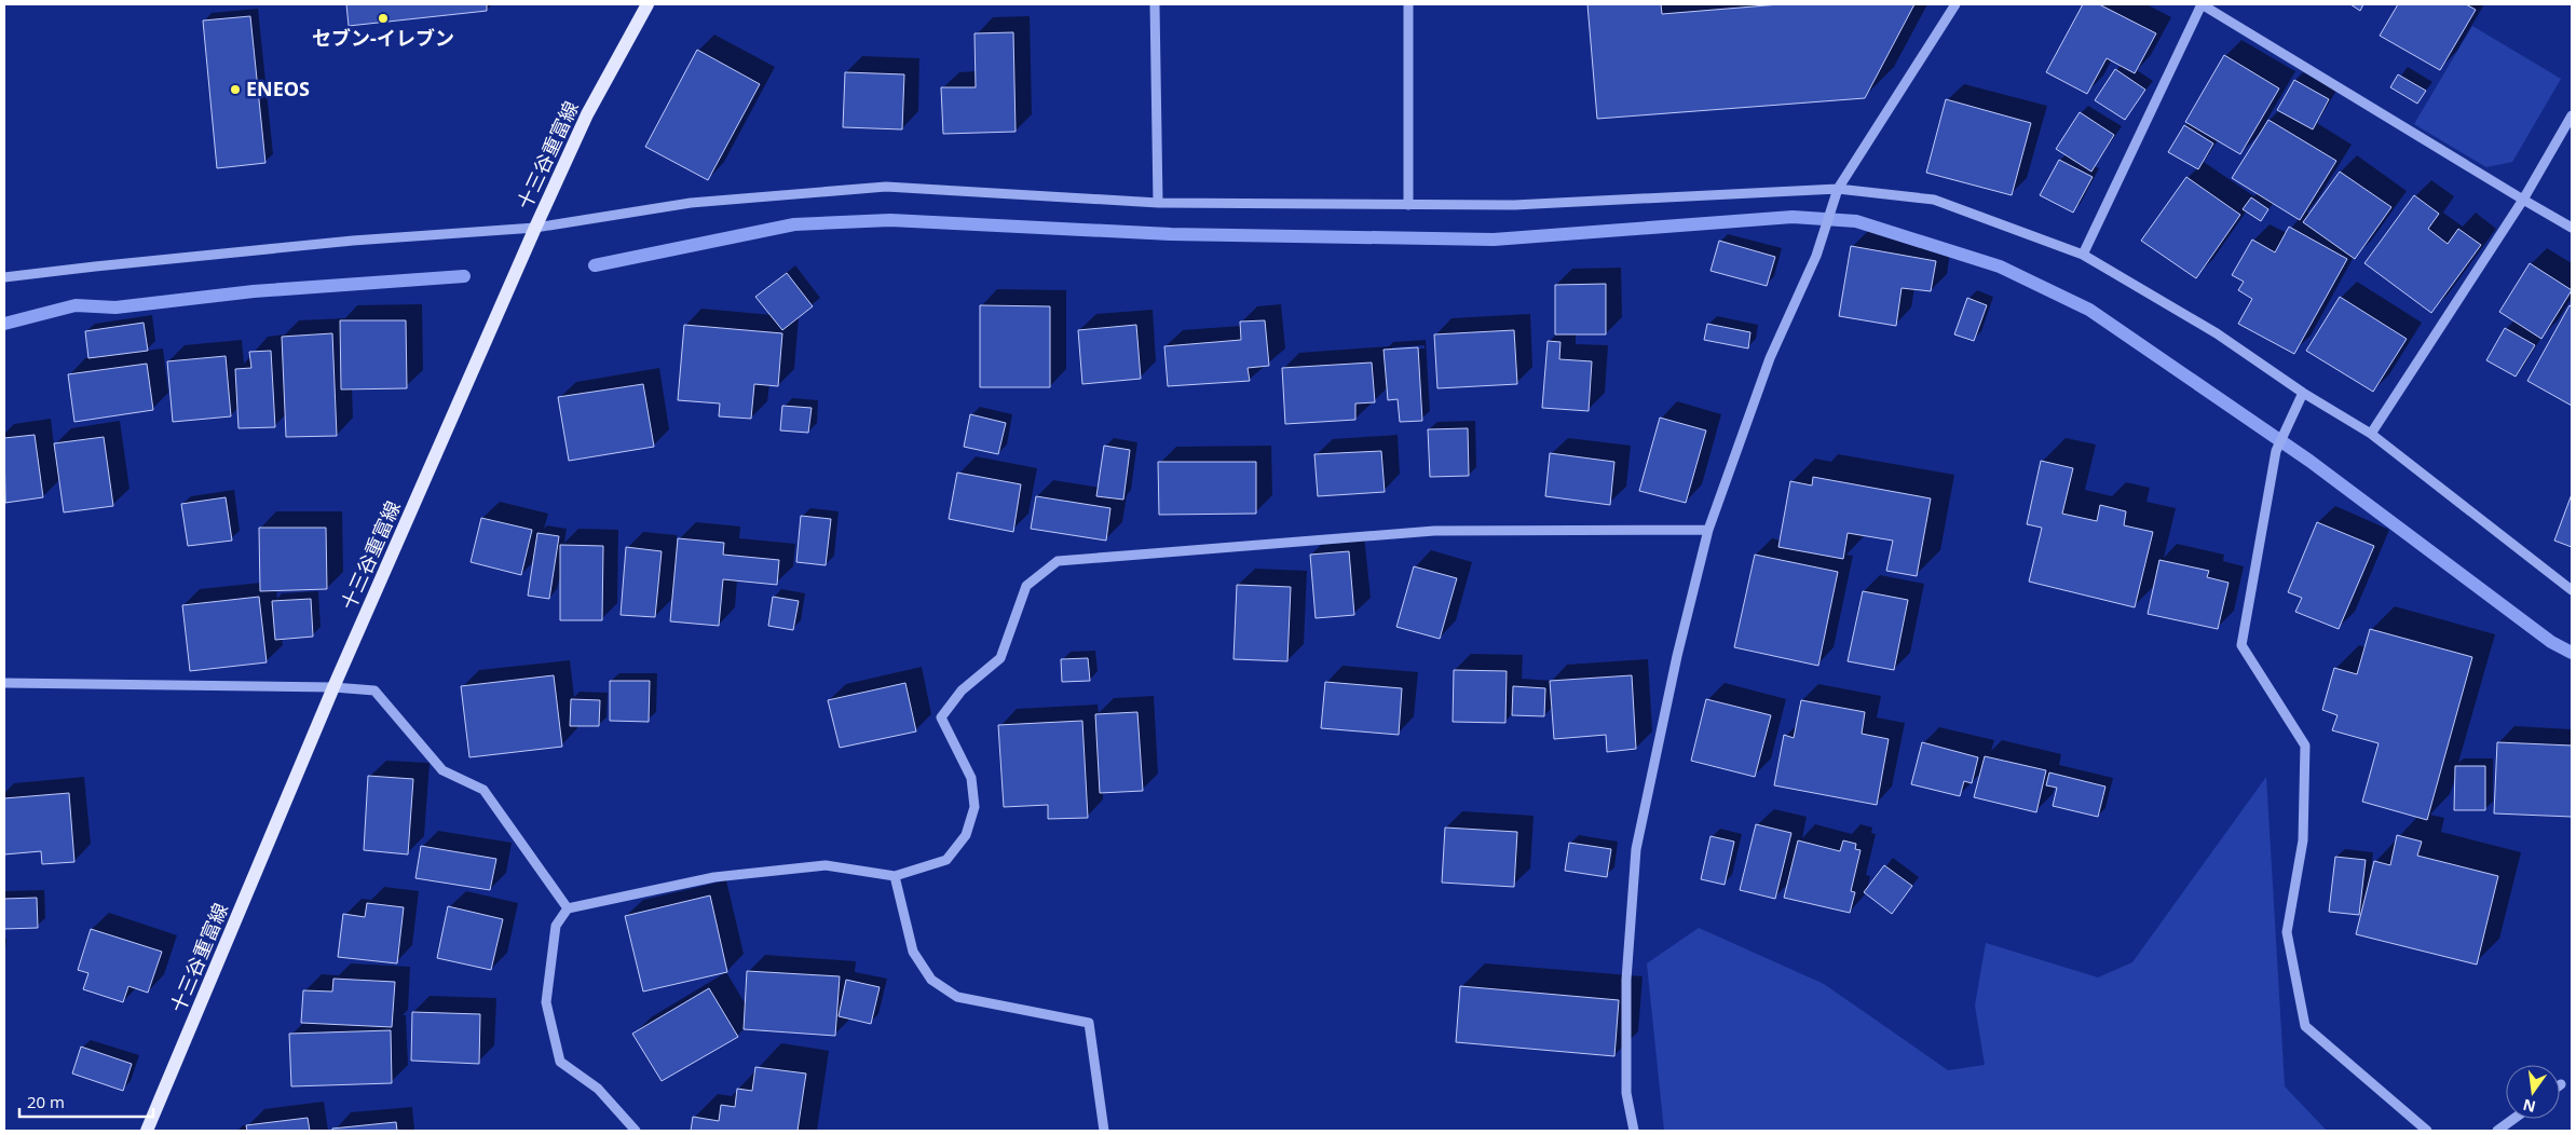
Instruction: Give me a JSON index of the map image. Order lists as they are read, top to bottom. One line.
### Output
{"streets":{"main road":["十三谷重富線"]},"places":["セブン-イレブン","ENEOS"],"scale_bar":"20 m","north":"bottom"}
